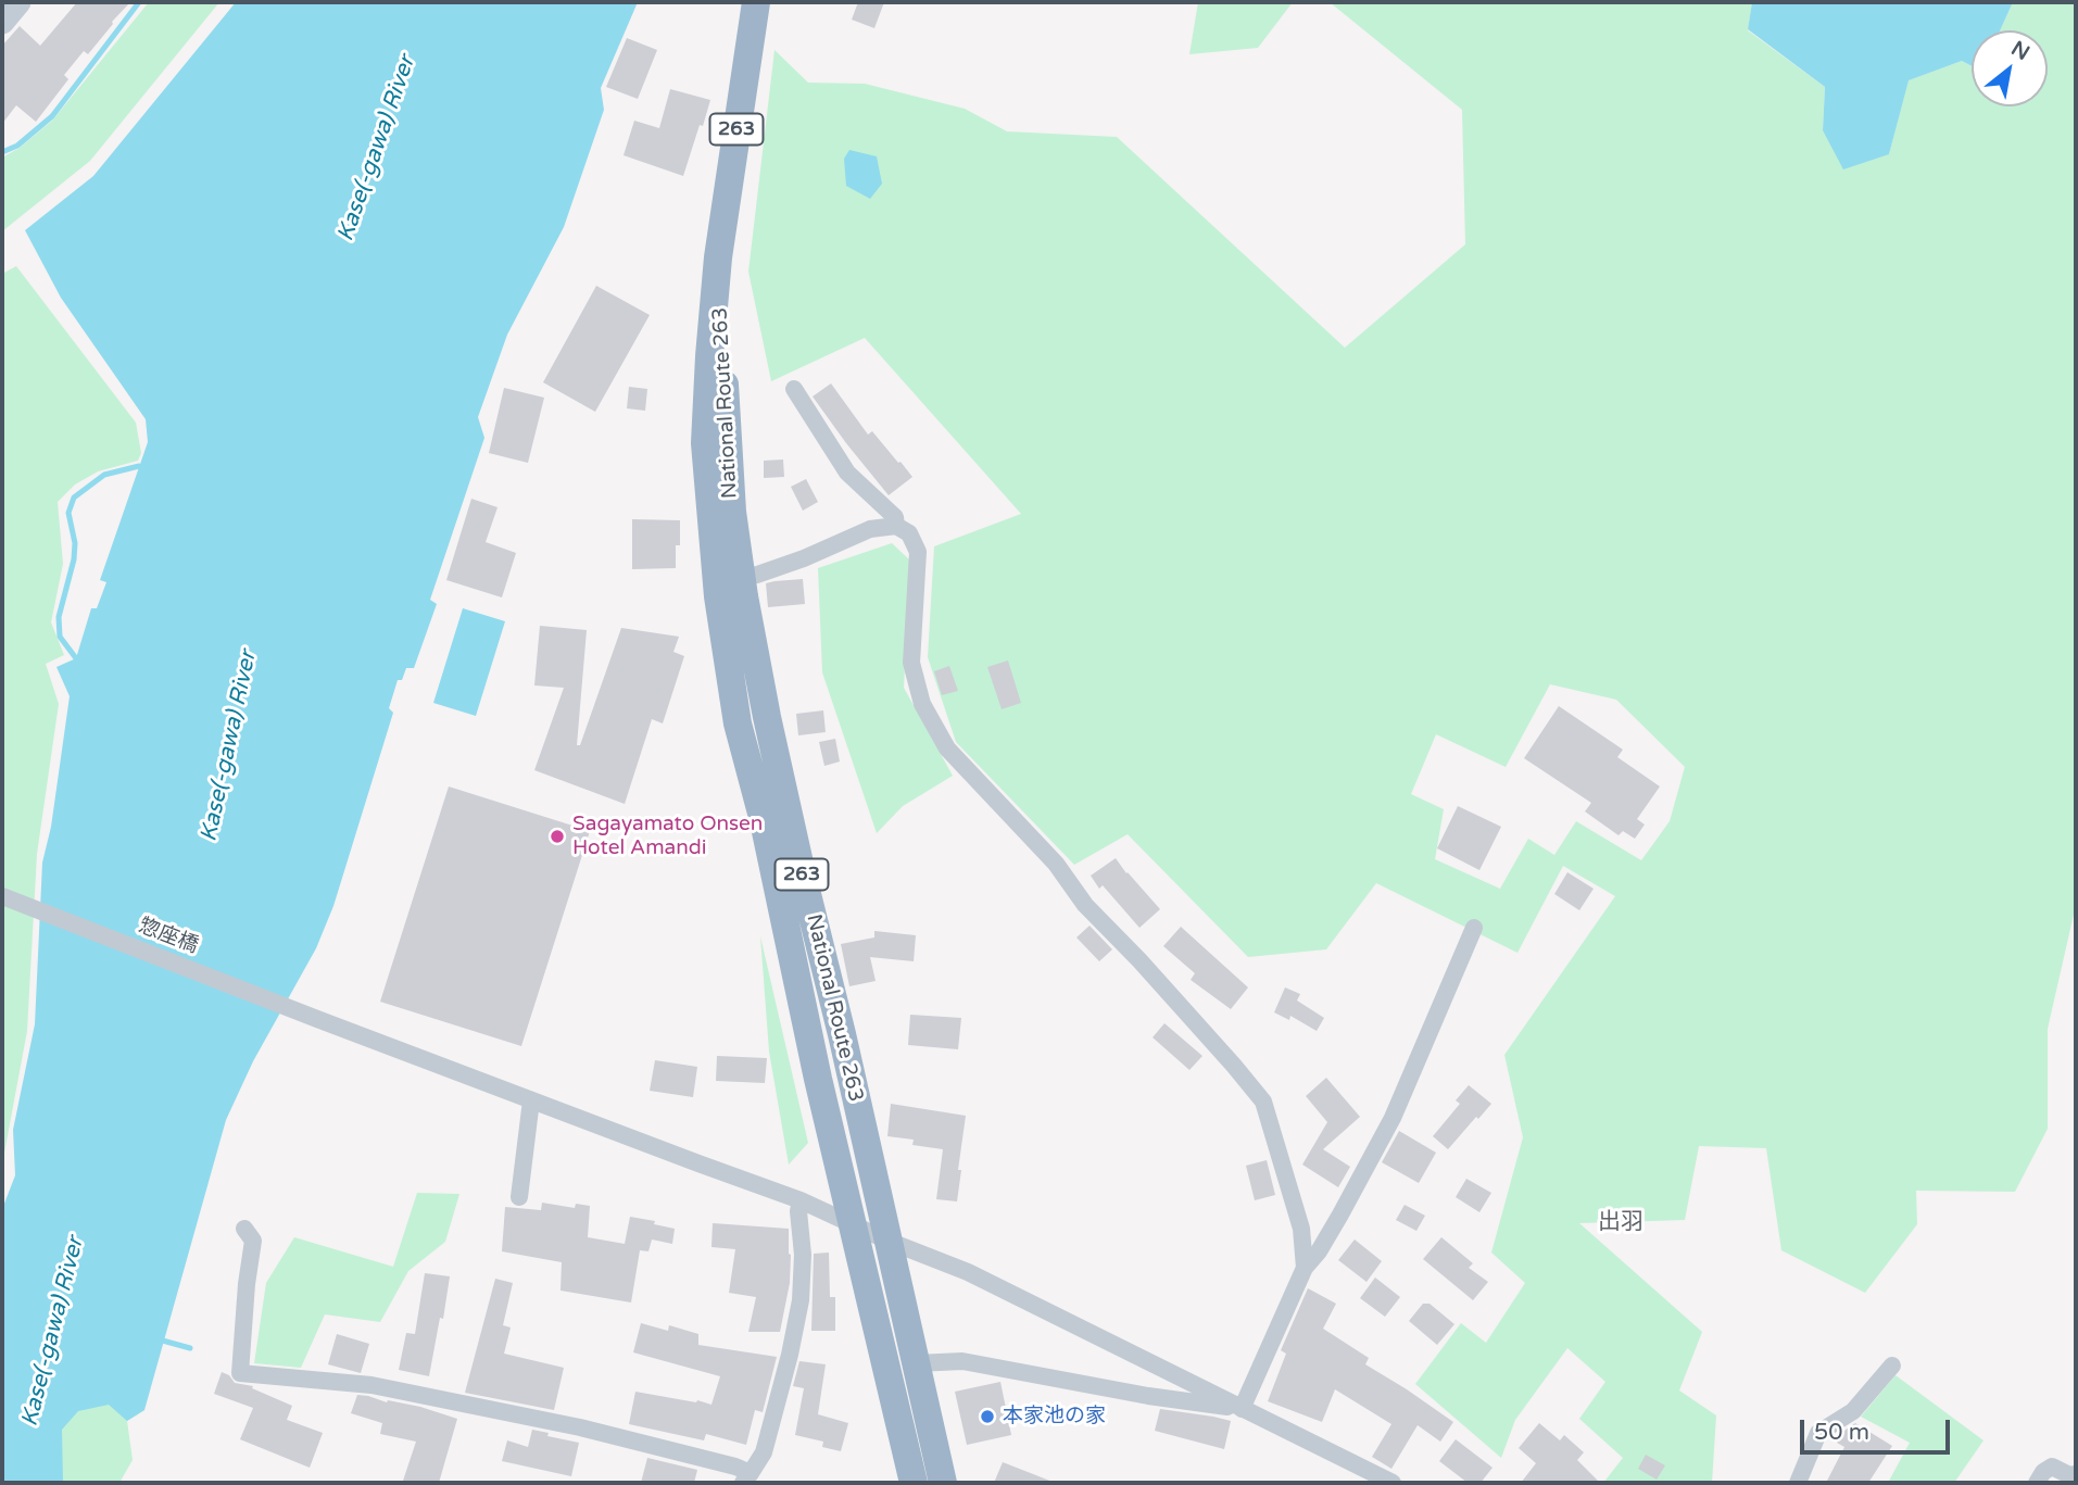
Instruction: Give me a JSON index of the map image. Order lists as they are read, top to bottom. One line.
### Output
{"streets":{"highway":["263","National Route 263"],"street":["惣座橋"]},"crossings":[["National Route 263","惣座橋"]],"districts":["出羽"],"water":["Kase(-gawa) River"],"places":["Sagayamato Onsen Hotel Amandi","本家池の家"],"scale_bar":"50 m","north":"top right"}
